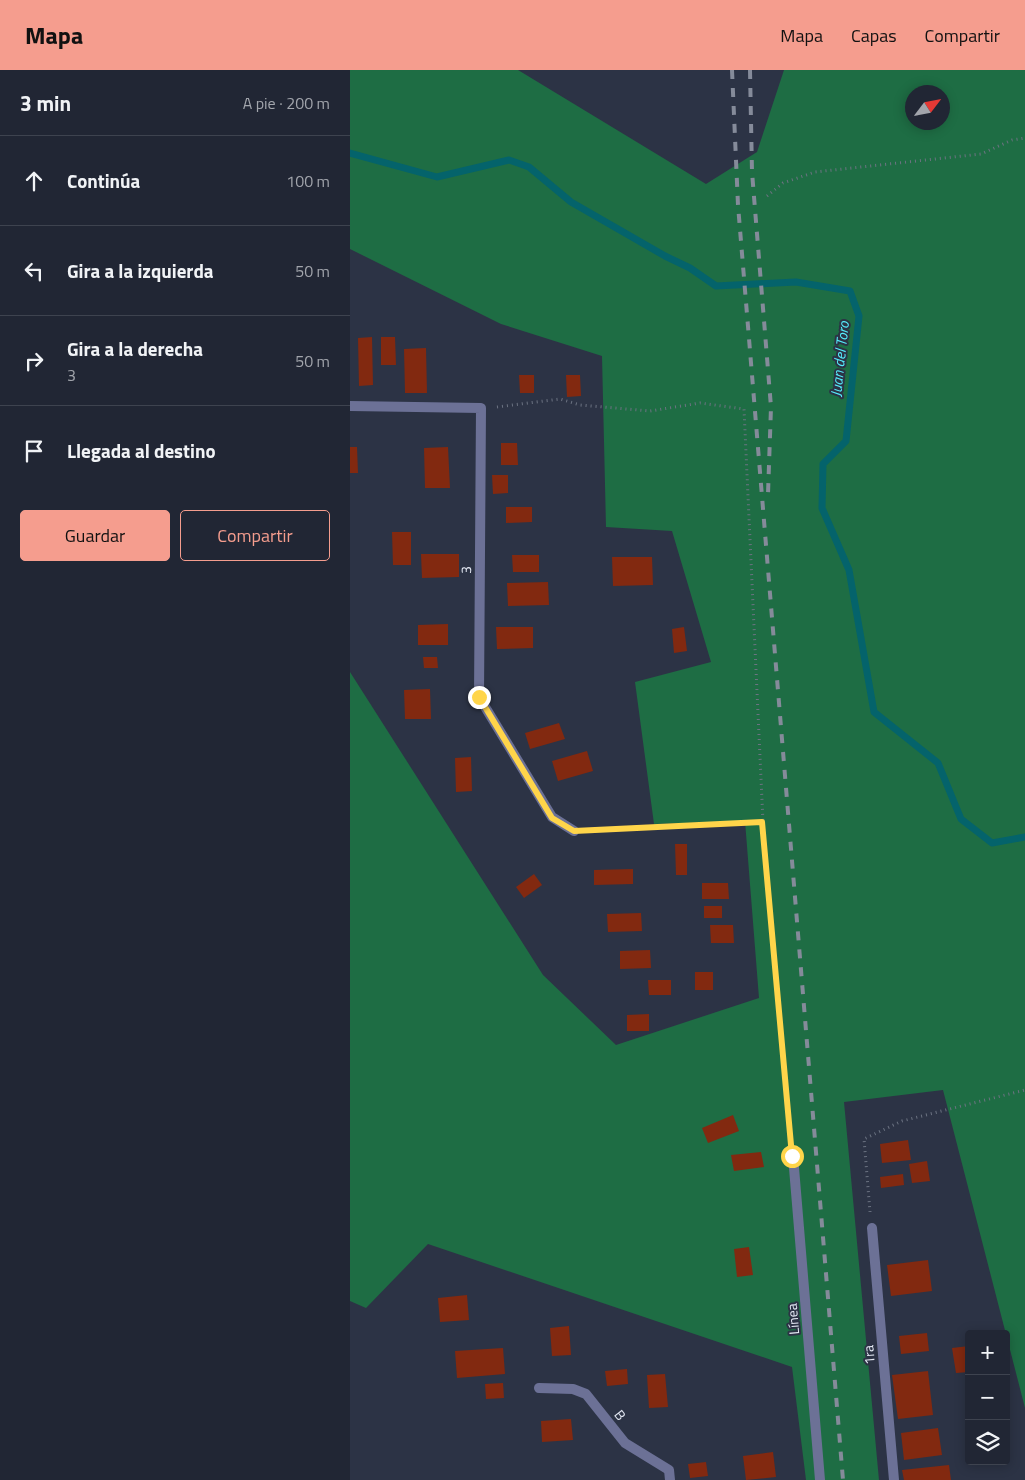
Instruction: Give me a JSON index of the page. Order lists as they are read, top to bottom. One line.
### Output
{"streets":{"street":["3","Línea","1ra","B"]},"water":["Juan del Toro"],"north":"top right","page":{"header":"Mapa","nav":["Mapa","Capas","Compartir"],"heading":["3 min","A pie · 200 m"],"list":[["Continúa","100 m"],["Gira a la izquierda","50 m"],["Gira a la derecha","3","50 m"],"Llegada al destino"],"buttons":["Guardar","Compartir"],"map_buttons":["+","−"]}}
